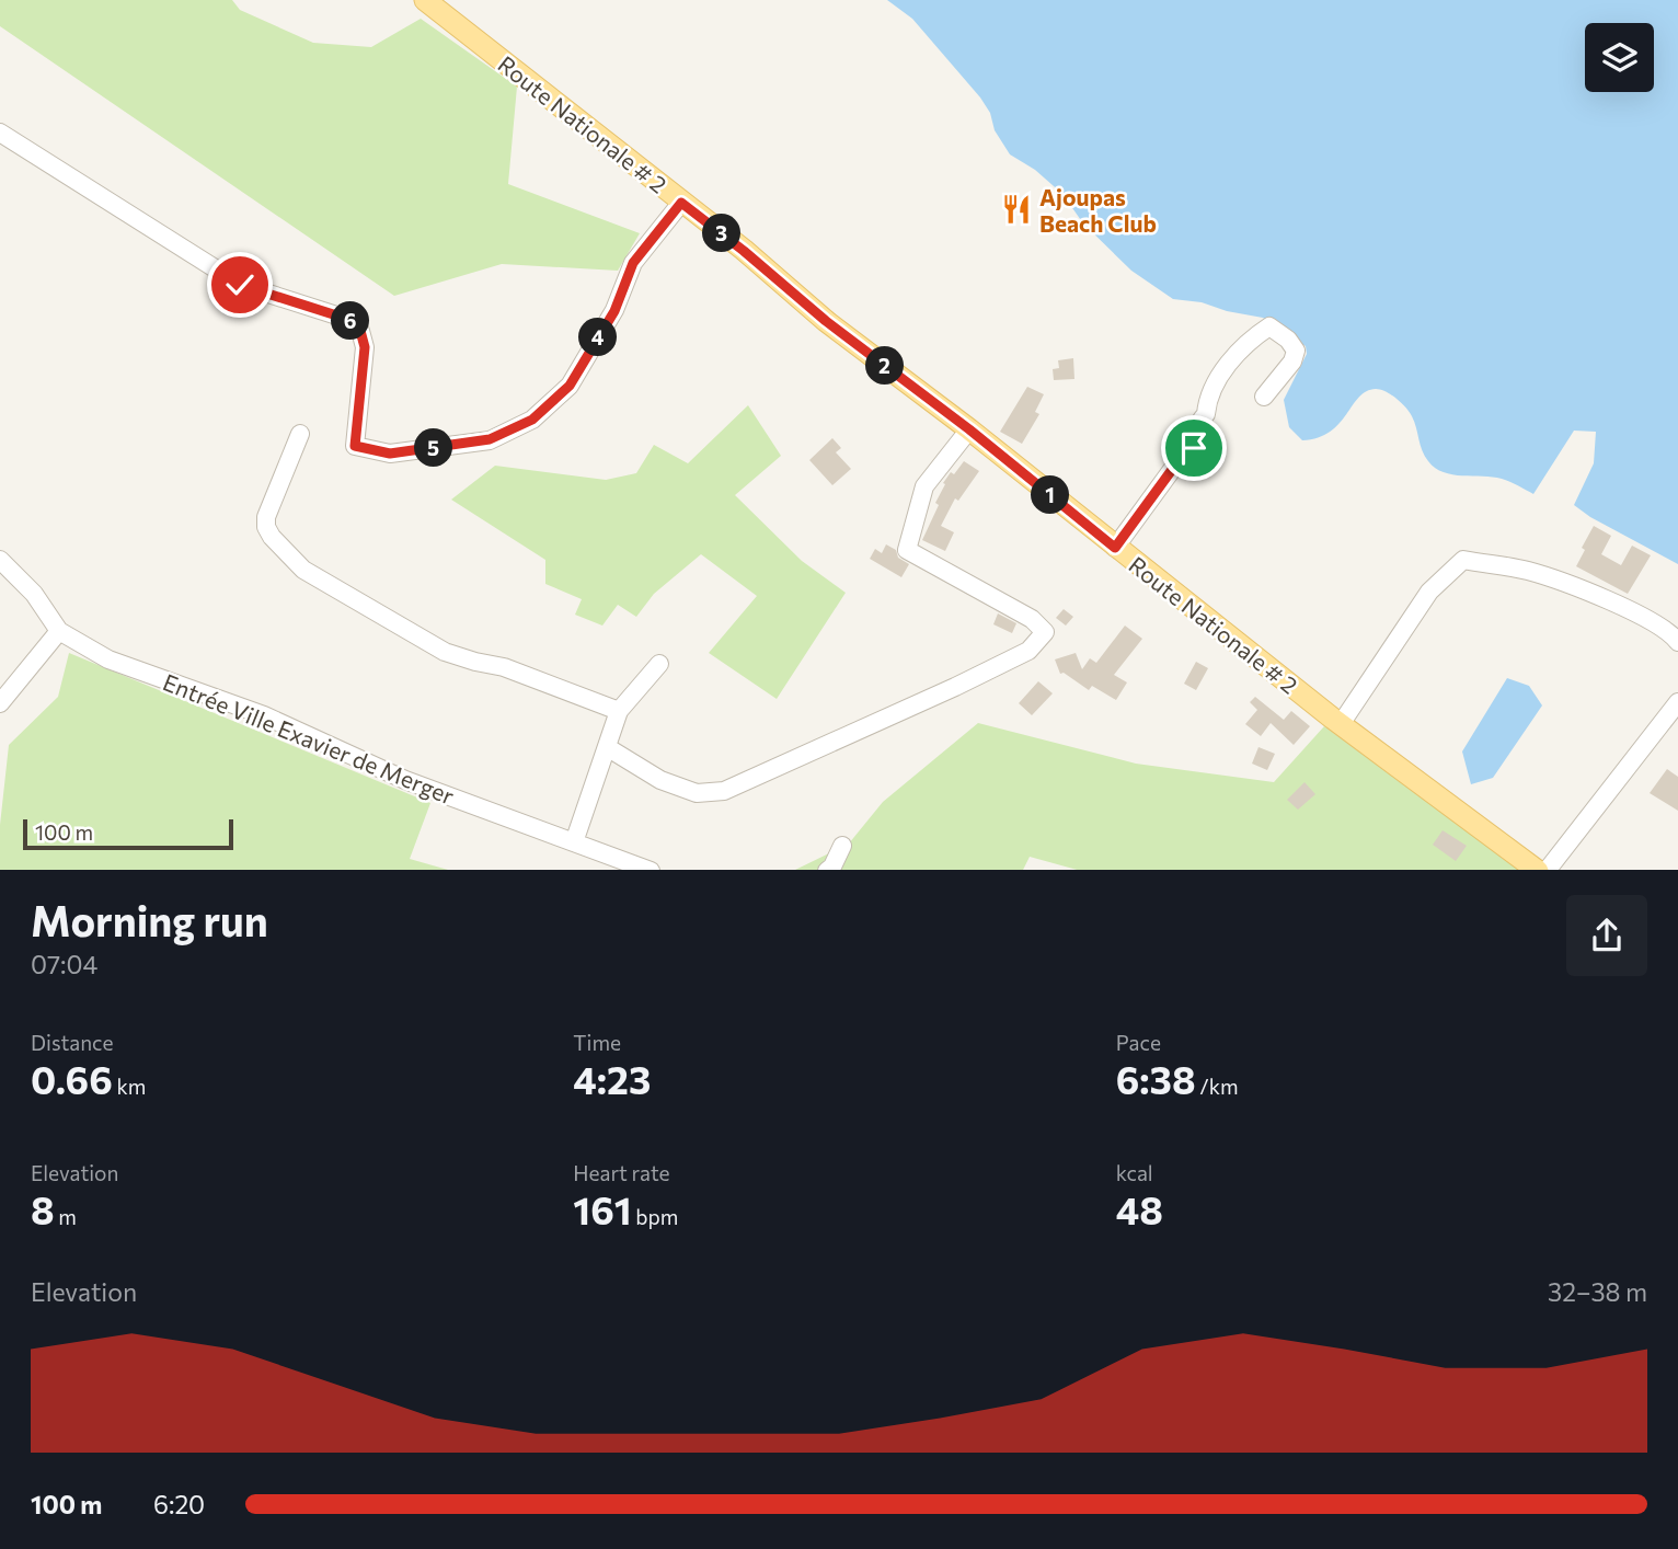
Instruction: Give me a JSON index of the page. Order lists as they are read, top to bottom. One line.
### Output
{"streets":{"main road":["Route Nationale # 2"],"street":["Entrée Ville Exavier de Merger"]},"places":{"restaurant":["Ajoupas Beach Club"]},"scale_bar":"100 m","page":{"pins":["3","6","4","2","5","1"],"scale":"100 m","heading":["Morning run","07:04"],"stats":[["Distance","0.66 km"],["Time","4:23"],["Pace","6:38 /km"],["Elevation","8 m"],["Heart rate","161 bpm"],["kcal","48"]],"chart":["Elevation","32–38 m"],"list":[{"name":"100 m","note":"6:20"}]}}
